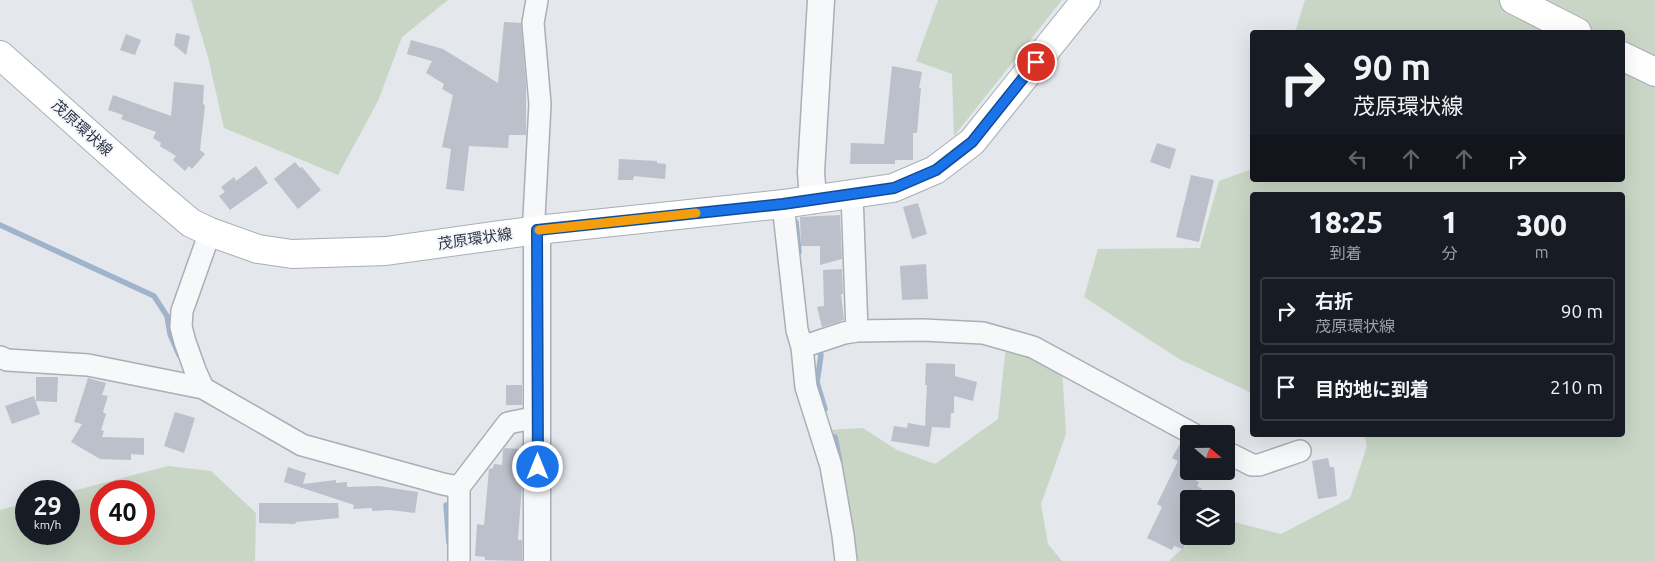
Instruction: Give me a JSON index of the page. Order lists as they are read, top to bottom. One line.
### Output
{"streets":{"main road":["茂原環状線"]},"north":"right","page":{"turn":["90 m","茂原環状線"],"eta":["18:25","到着","1","分","300","m"],"list":[{"name":"右折","note":"茂原環状線","value":"90 m"},{"name":"目的地に到着","value":"210 m"}],"speed":"29 km/h","limit":"40"}}
